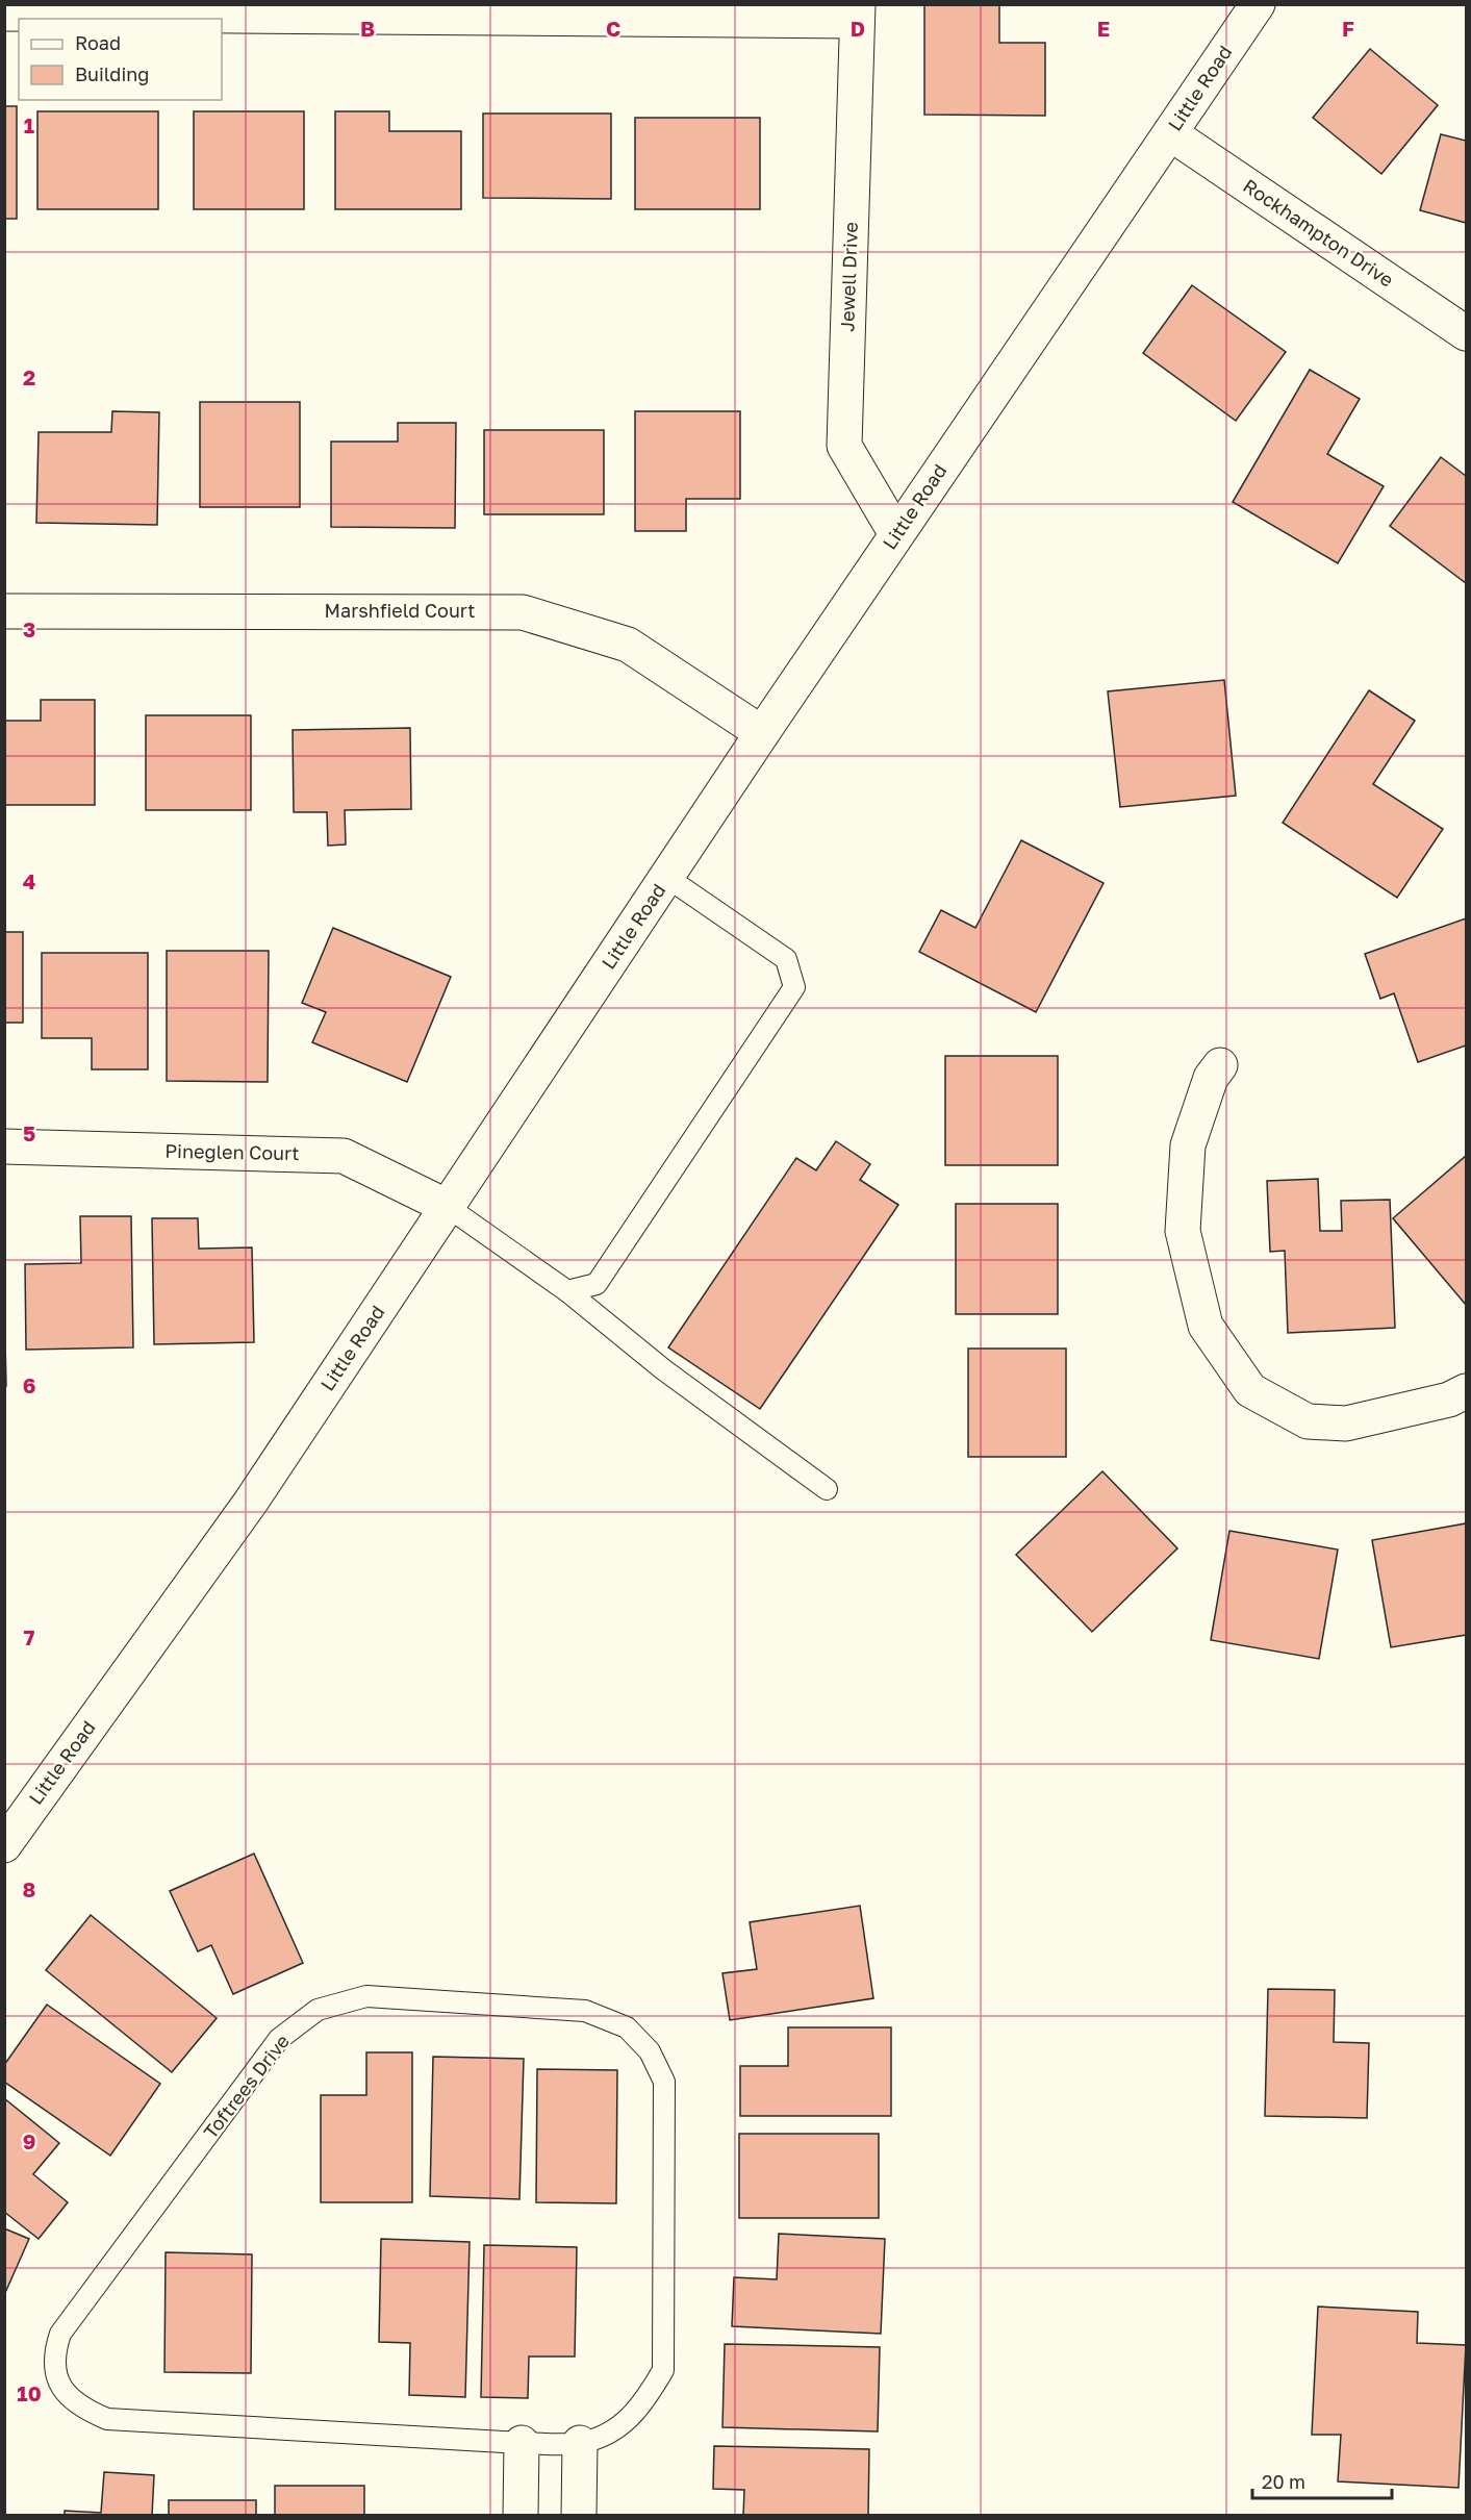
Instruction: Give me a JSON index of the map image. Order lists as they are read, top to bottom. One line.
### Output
{"streets":{"street":["Little Road","Rockhampton Drive","Jewell Drive","Marshfield Court","Pineglen Court"],"lane":["Toftrees Drive"]},"crossings":[["Little Road","Rockhampton Drive"],["Little Road","Jewell Drive"],["Little Road","Marshfield Court"],["Little Road","Pineglen Court"]],"legend":["Road","Building"],"scale_bar":"20 m","grid":{"columns":["B","C","D","E","F"],"rows":["1","2","3","4","5","6","7","8","9","10"]}}
